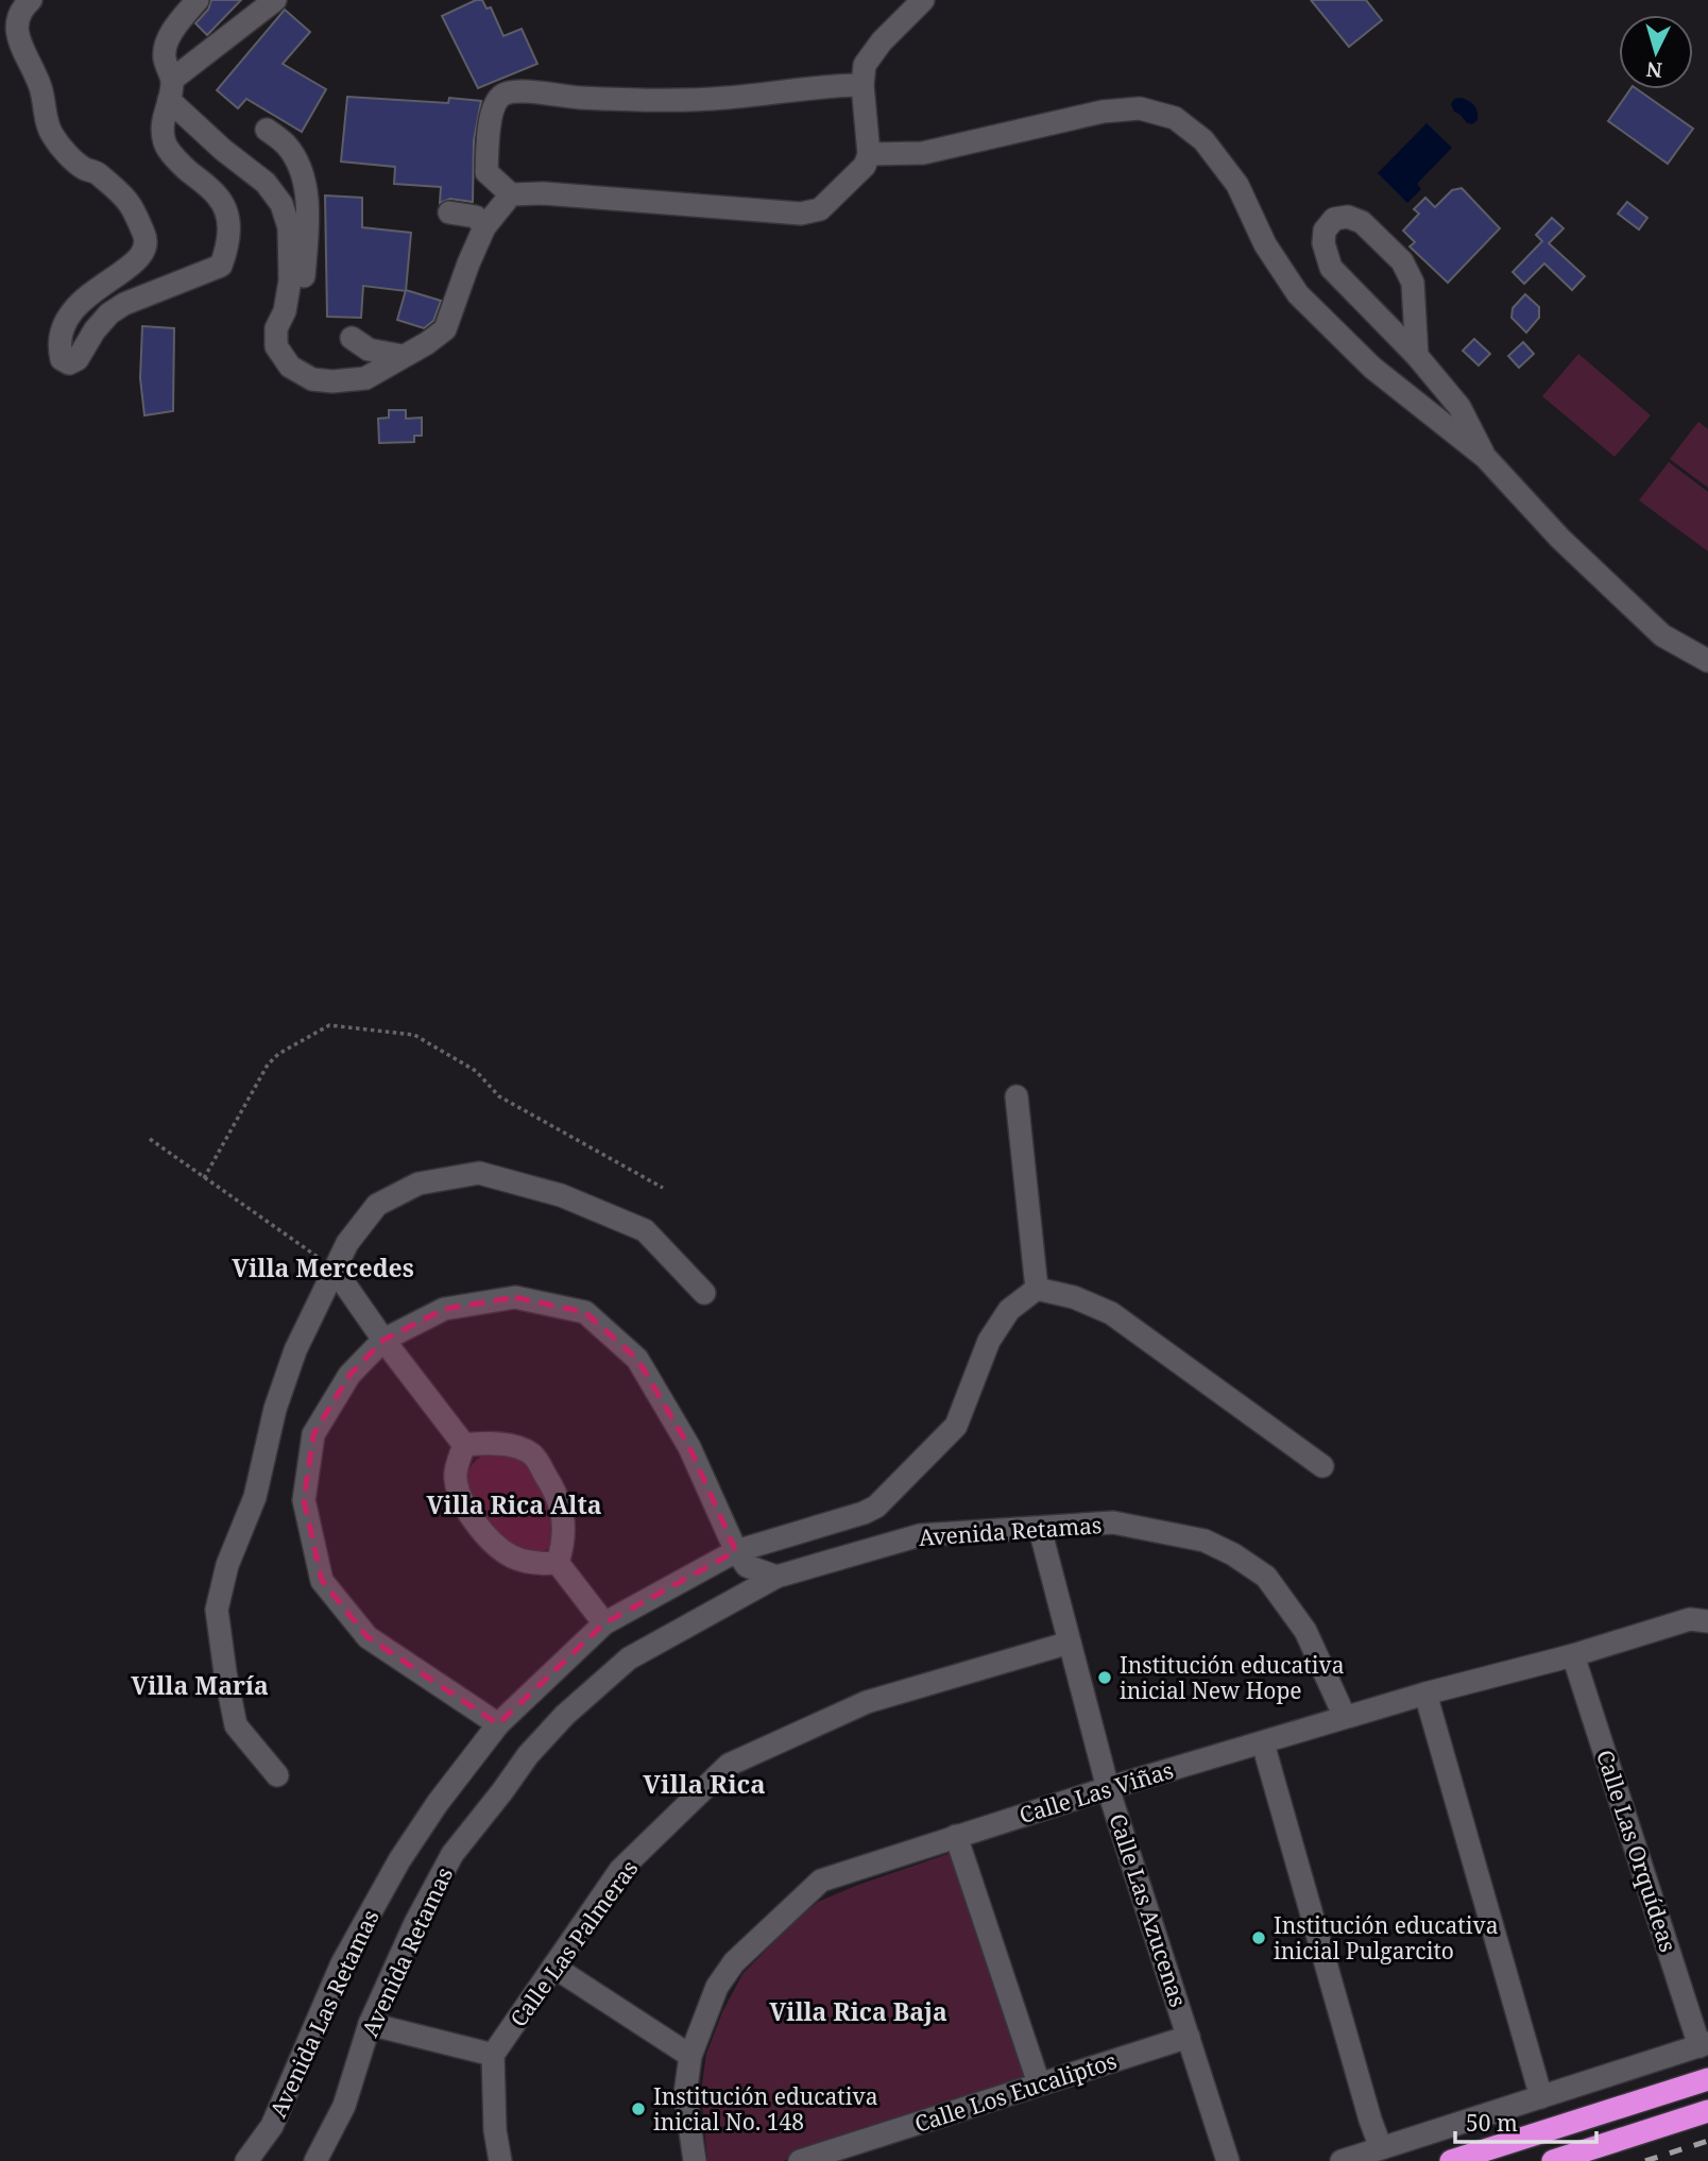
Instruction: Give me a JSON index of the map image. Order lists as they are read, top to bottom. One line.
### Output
{"streets":{"street":["Avenida Retamas","Calle Las Viñas","Calle Las Orquídeas","Calle Las Azucenas","Calle Las Palmeras","Avenida Las Retamas","Calle Los Eucaliptos"]},"crossings":[["Avenida Retamas","Calle Las Viñas"],["Avenida Retamas","Calle Las Azucenas"],["Calle Las Viñas","Calle Las Orquídeas"],["Calle Las Viñas","Calle Las Azucenas"],["Calle Las Azucenas","Calle Las Palmeras"],["Calle Las Azucenas","Calle Los Eucaliptos"]],"districts":["Villa Mercedes","Villa Rica Alta","Villa María","Villa Rica","Villa Rica Baja"],"places":["Institución educativa inicial New Hope","Institución educativa inicial Pulgarcito","Institución educativa inicial No. 148"],"scale_bar":"50 m","north":"bottom"}
